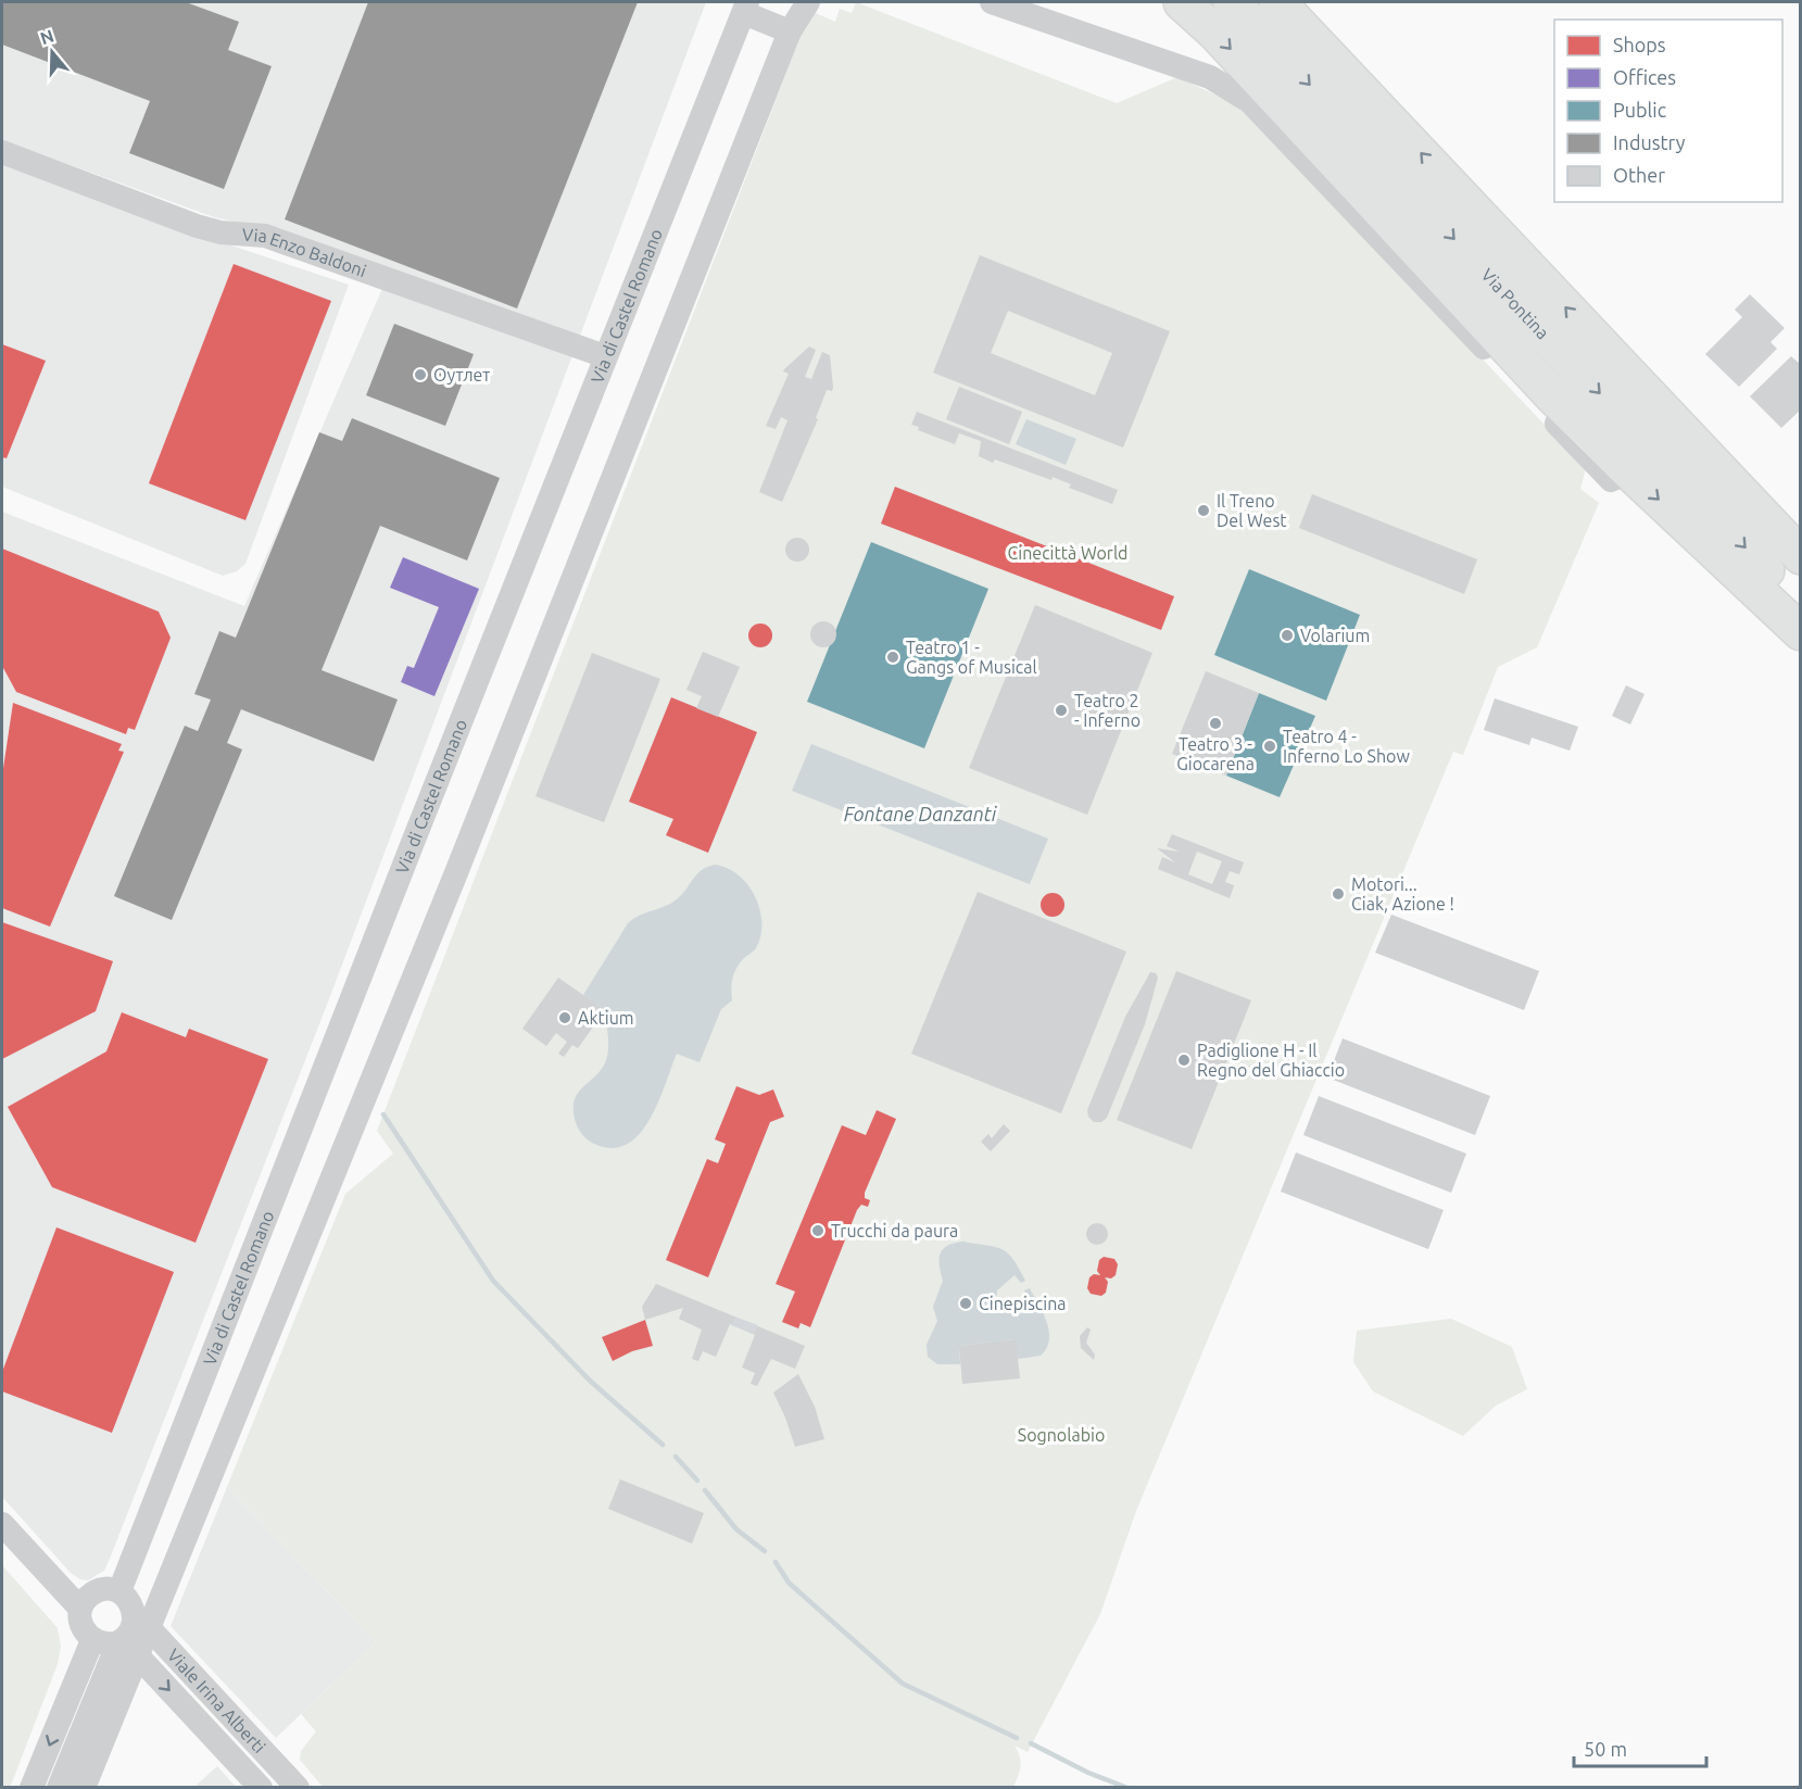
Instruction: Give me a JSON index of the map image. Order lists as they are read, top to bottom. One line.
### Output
{"streets":{"highway":["Via Pontina"],"street":["Via Enzo Baldoni","Via di Castel Romano","Viale Irina Alberti"]},"crossings":[["Via Enzo Baldoni","Via di Castel Romano"],["Via di Castel Romano","Viale Irina Alberti"]],"water":["Fontane Danzanti"],"parks":["Cinecittà World","Sognolabio"],"places":["Оутлет","Il Treno Del West","Volarium","Teatro 1 - Gangs of Musical","Teatro 2 - Inferno","Teatro 3 - Giocarena","Teatro 4 - Inferno Lo Show","Motori... Ciak, Azione !","Aktium","Padiglione H - Il Regno del Ghiaccio","Trucchi da paura","Cinepiscina"],"legend":["Shops","Offices","Public","Industry","Other"],"scale_bar":"50 m","north":"top"}
